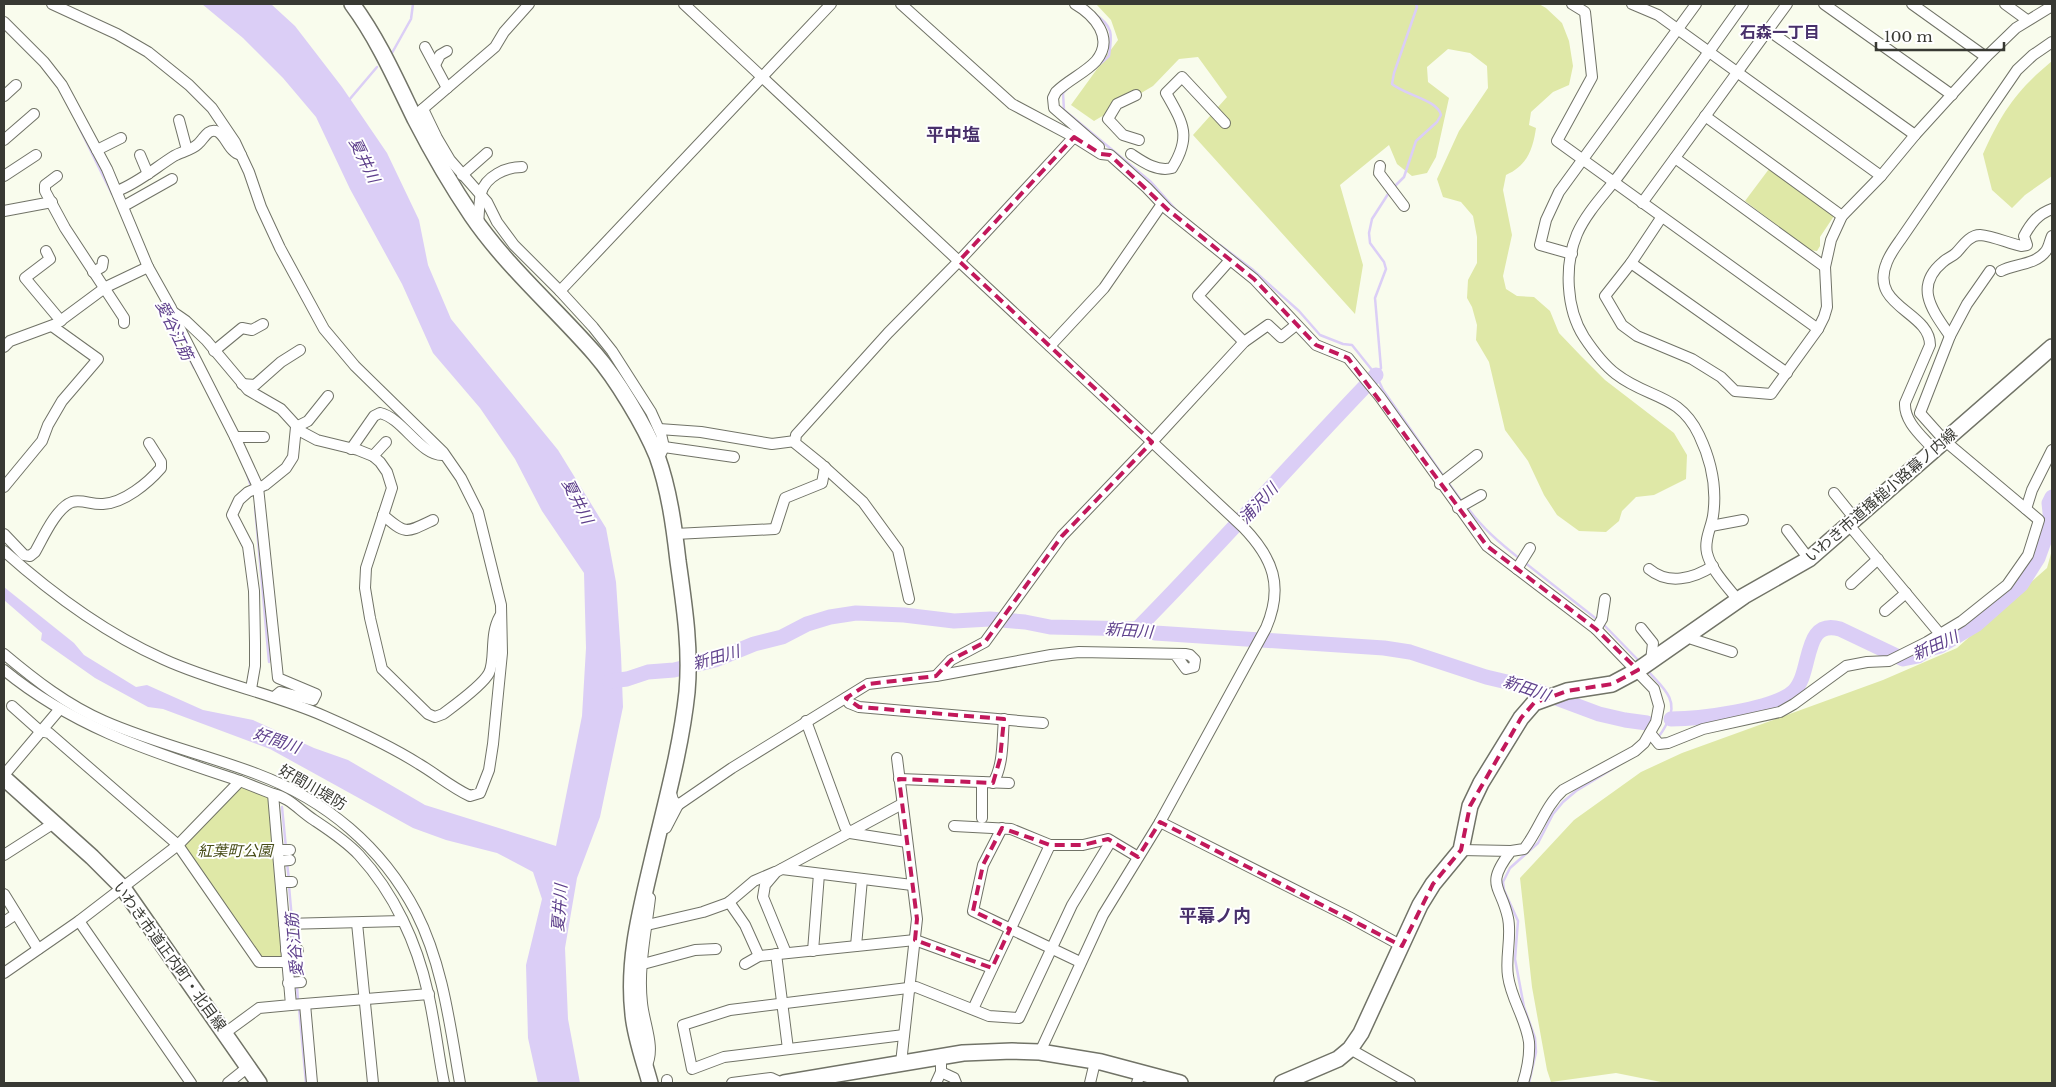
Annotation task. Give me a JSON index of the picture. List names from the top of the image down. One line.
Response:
{"streets":{"street":["いわき市道搔槌小路幕ノ内線","好間川堤防","いわき市道正内町・北目線"]},"districts":["石森一丁目","平中塩","平幕ノ内"],"water":["夏井川","愛谷江筋","浦沢川","新田川","好間川"],"parks":["紅葉町公園"],"scale_bar":"100 m"}
